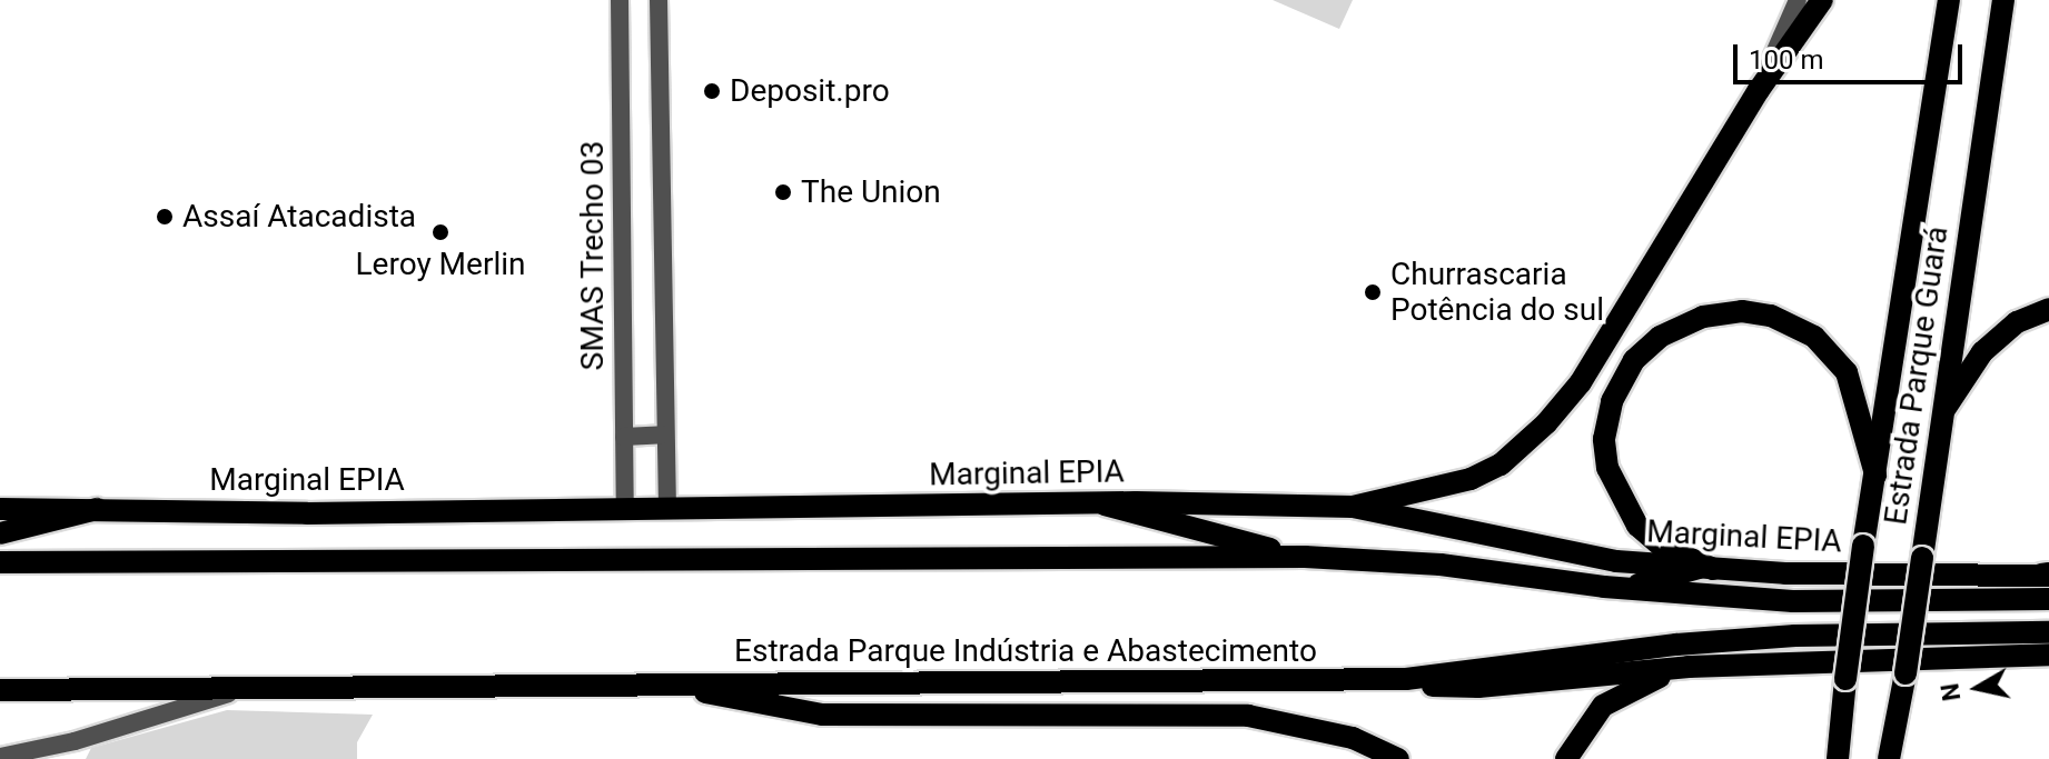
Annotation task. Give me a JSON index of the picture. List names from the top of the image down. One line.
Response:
{"streets":{"main road":["Estrada Parque Guará","Marginal EPIA","Estrada Parque Indústria e Abastecimento"],"street":["SMAS Trecho 03"]},"crossings":[["SMAS Trecho 03","Marginal EPIA"]],"places":["Deposit.pro","The Union","Assaí Atacadista","Leroy Merlin","Churrascaria Potência do sul"],"scale_bar":"100 m","north":"left"}
